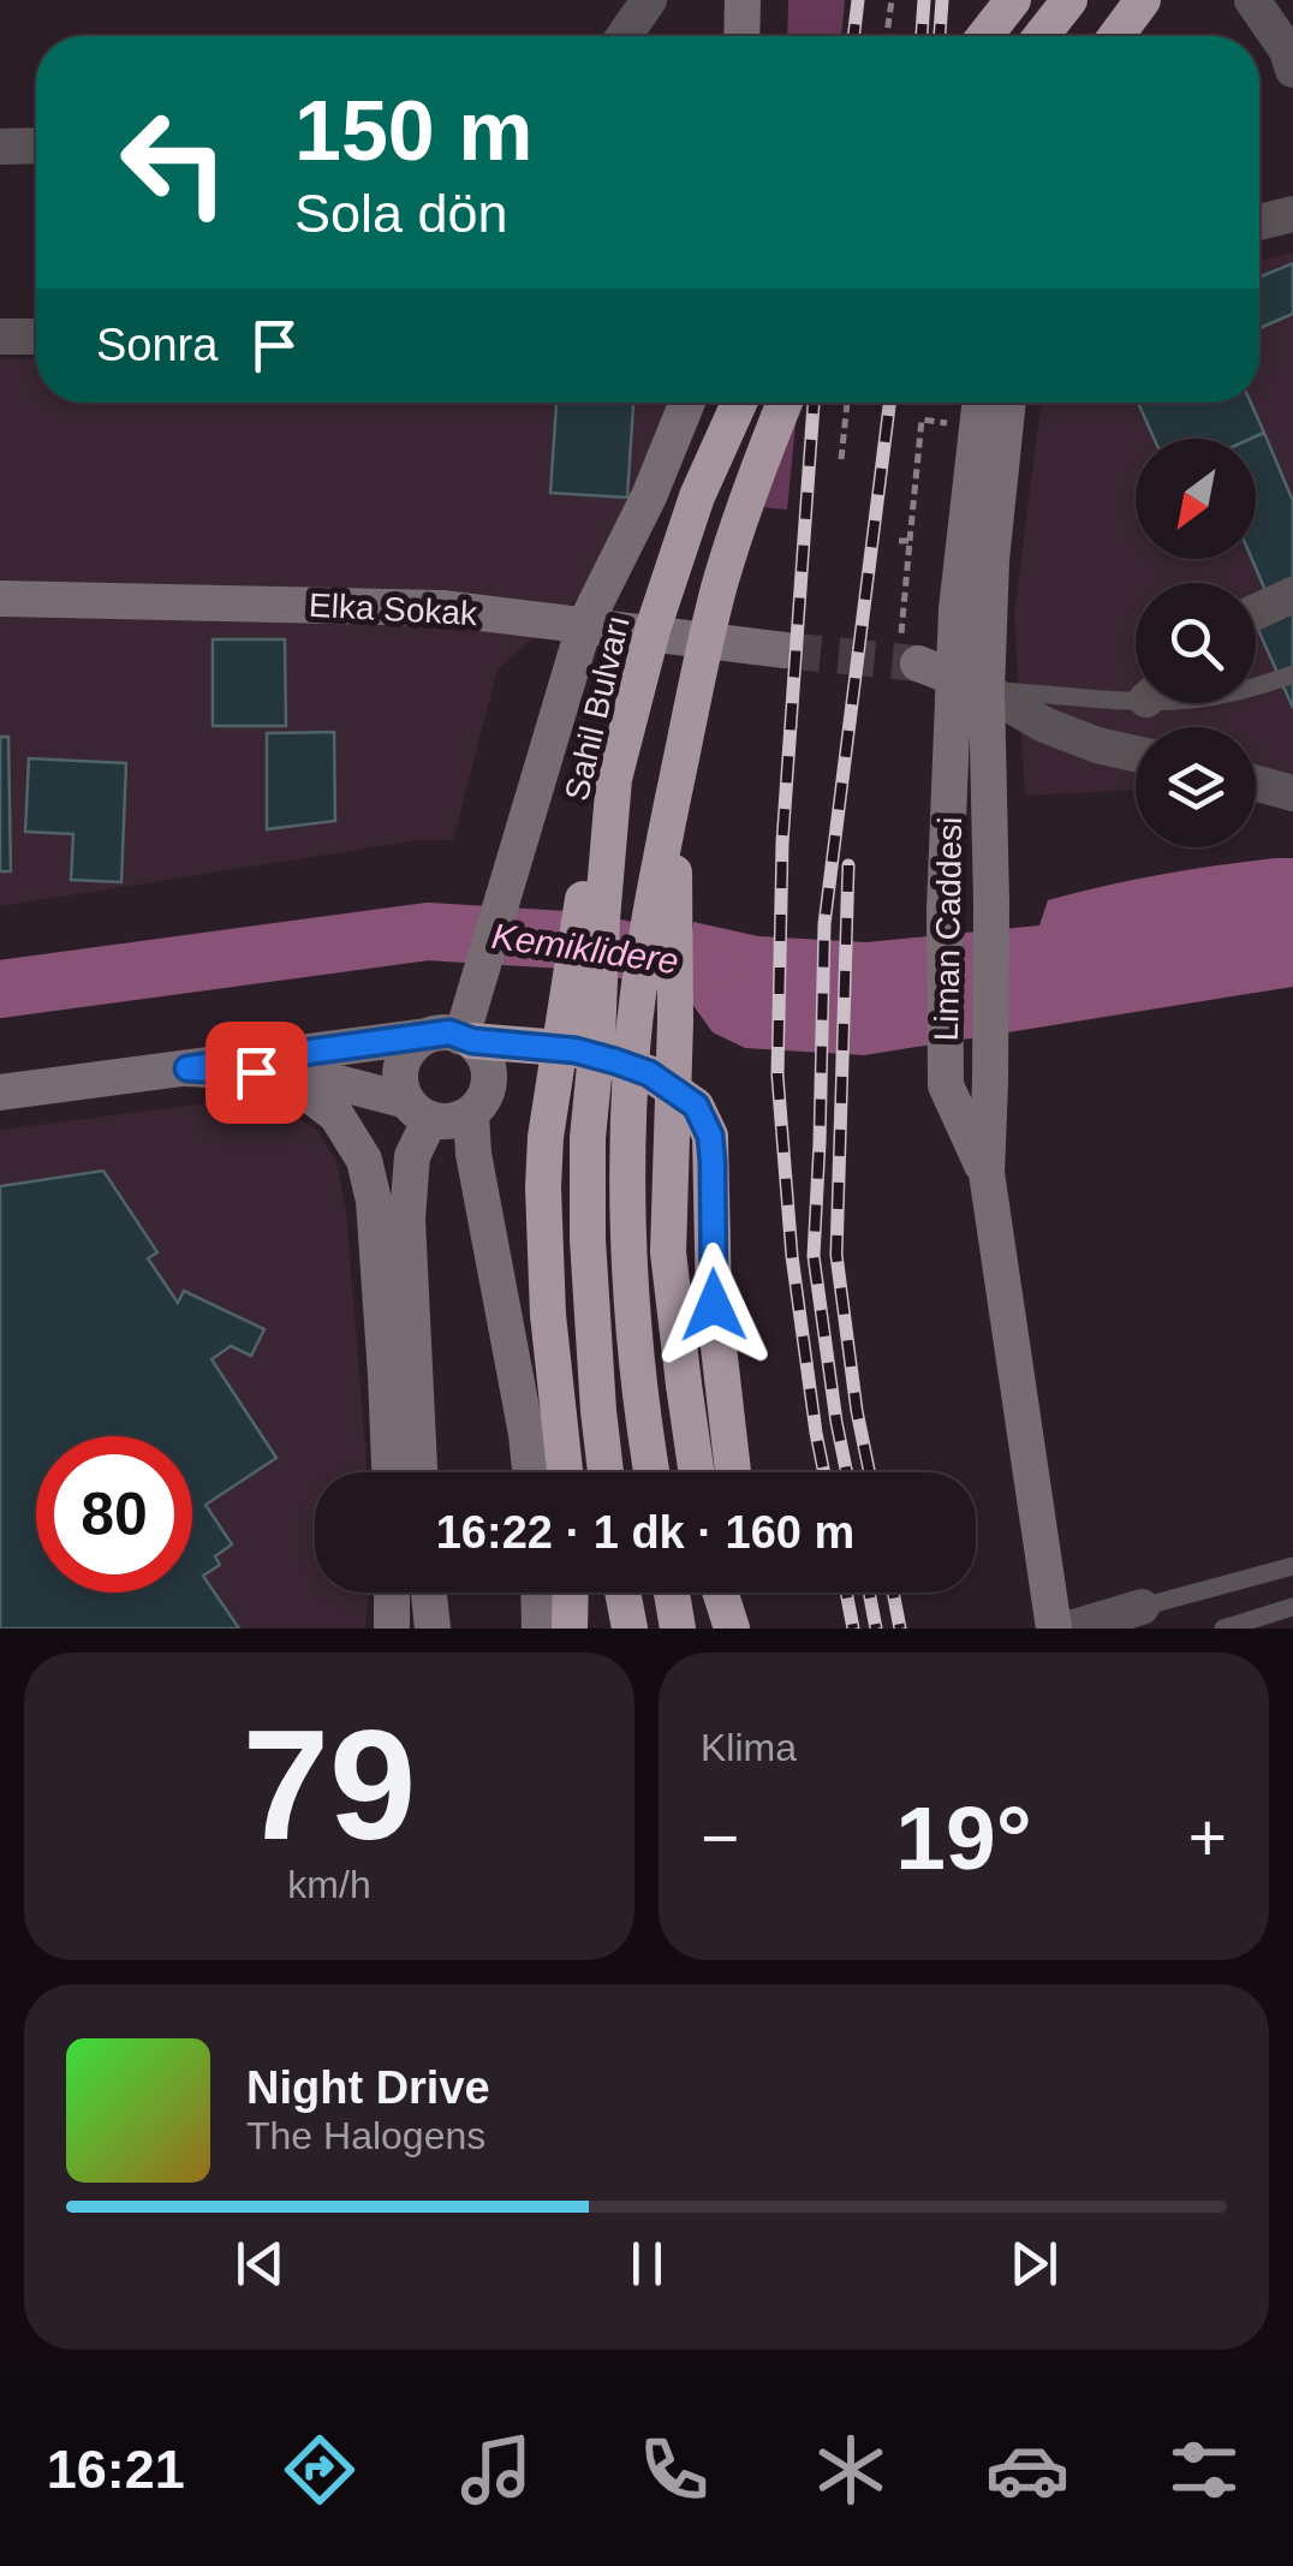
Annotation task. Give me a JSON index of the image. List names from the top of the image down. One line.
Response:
{"streets":{"highway":["Sahil Bulvarı"],"street":["Elka Sokak","Liman Caddesi"]},"water":["Kemiklidere"],"north":"bottom left","page":{"turn":["150 m","Sola dön"],"then":"Sonra","limit":"80","trip":"16:22 · 1 dk · 160 m","tile":[["79","km/h"],"Klima"],"heat":["−","19°","+"],"song":["Night Drive","The Halogens"],"tabs":"16:21"}}
